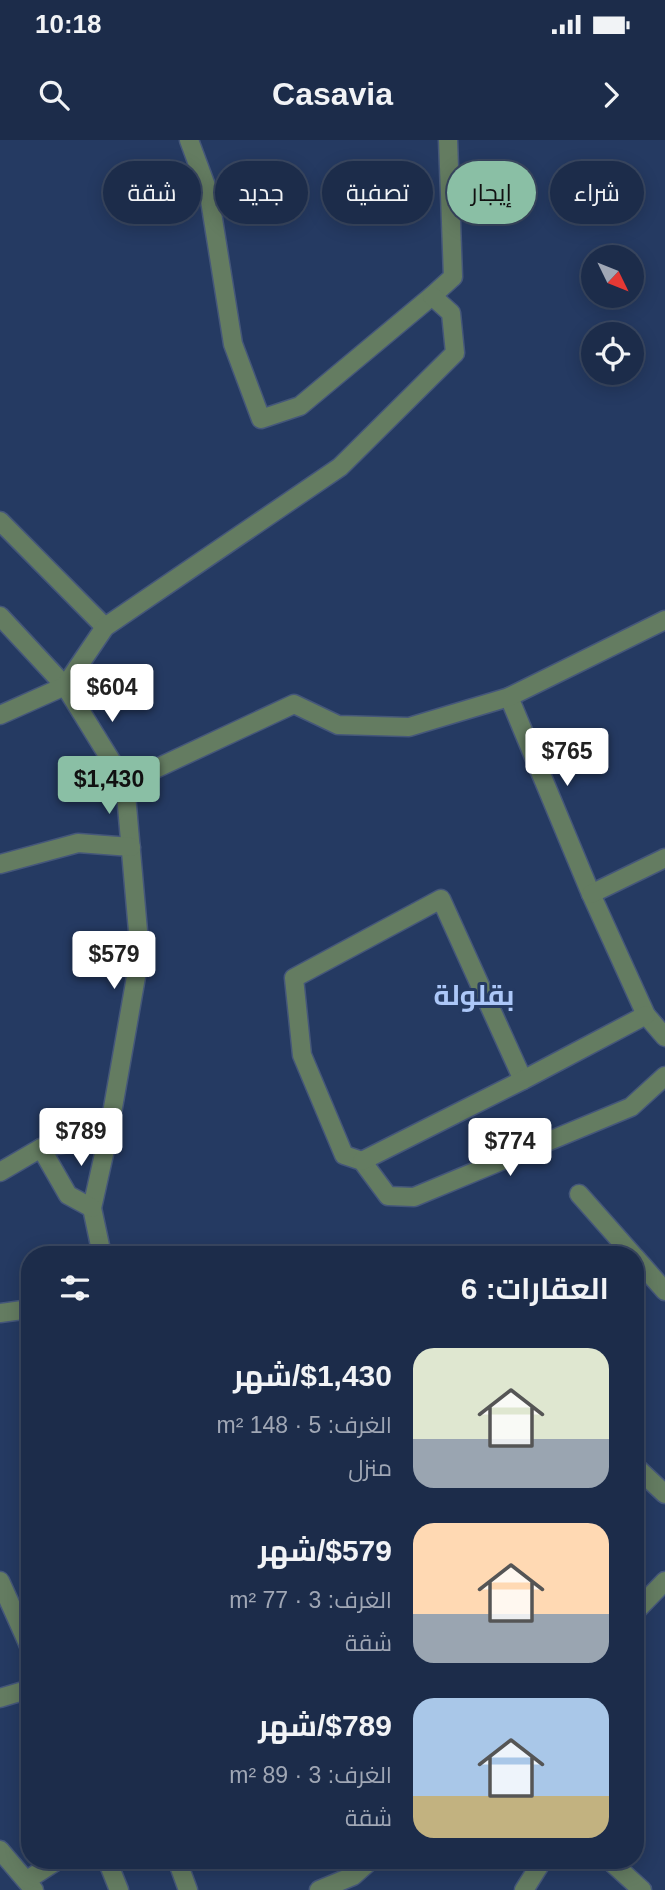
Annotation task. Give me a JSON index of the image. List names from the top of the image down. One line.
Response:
{"districts":["بقلولة"],"north":"bottom right","page":{"status":"10:18","header":"Casavia","chip":["شراء","إيجار","تصفية","جديد","شقة"],"price":["$604","$765","$1,430","$579","$789","$774"],"heading":"العقارات: 6","list":[{"name":"$1,430/شهر","note":"الغرف: 5 · 148 m² · منزل"},{"name":"$579/شهر","note":"الغرف: 3 · 77 m² · شقة"},{"name":"$789/شهر","note":"الغرف: 3 · 89 m² · شقة"}]}}
